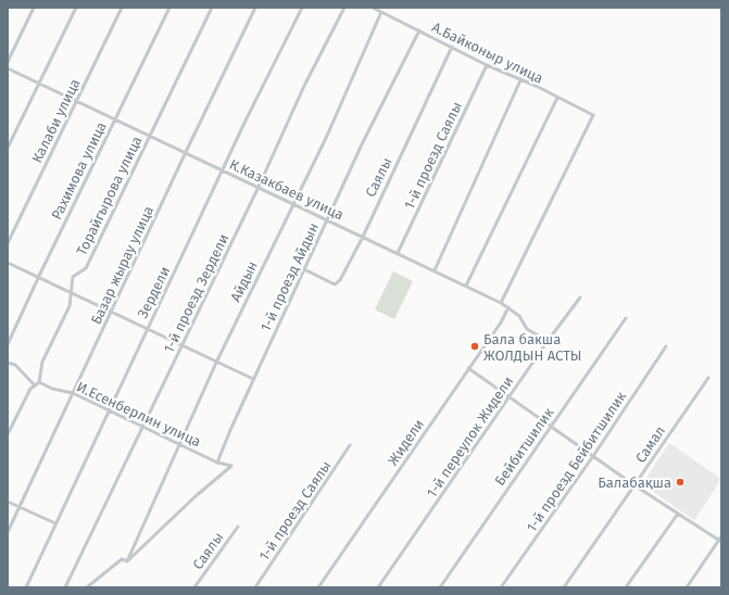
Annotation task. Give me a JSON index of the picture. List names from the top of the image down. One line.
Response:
{"streets":{"street":["А.Байконыр улица","Калаби улица","1-й проезд Саялы","Рахимова улица","Саялы","К.Казакбаев улица","Торайгырова улица","Базар жырау улица","1-й проезд Айдын","Айдын","Зердели","1-й проезд Зердели","И.Есенберлин улица","1-й переулок Жидели","Жидели","Самал","Бейбитшилик","1-й проезд Бейбитшилик"]},"crossings":[["А.Байконыр улица","1-й проезд Саялы"],["А.Байконыр улица","Саялы"],["А.Байконыр улица","К.Казакбаев улица"],["А.Байконыр улица","1-й проезд Айдын"],["А.Байконыр улица","Айдын"],["Калаби улица","К.Казакбаев улица"],["1-й проезд Саялы","К.Казакбаев улица"],["Рахимова улица","К.Казакбаев улица"],["Саялы","К.Казакбаев улица"],["Саялы","1-й проезд Айдын"],["К.Казакбаев улица","Торайгырова улица"],["К.Казакбаев улица","Базар жырау улица"],["К.Казакбаев улица","1-й проезд Айдын"],["К.Казакбаев улица","Айдын"],["К.Казакбаев улица","Зердели"],["К.Казакбаев улица","1-й проезд Зердели"],["К.Казакбаев улица","1-й переулок Жидели"],["К.Казакбаев улица","Жидели"],["Торайгырова улица","И.Есенберлин улица"],["Базар жырау улица","И.Есенберлин улица"],["1-й проезд Айдын","И.Есенберлин улица"],["Айдын","И.Есенберлин улица"],["Зердели","И.Есенберлин улица"],["1-й проезд Зердели","И.Есенберлин улица"]],"places":["Бала бакша ЖОЛДЫН АСТЫ","Балабақша"]}
